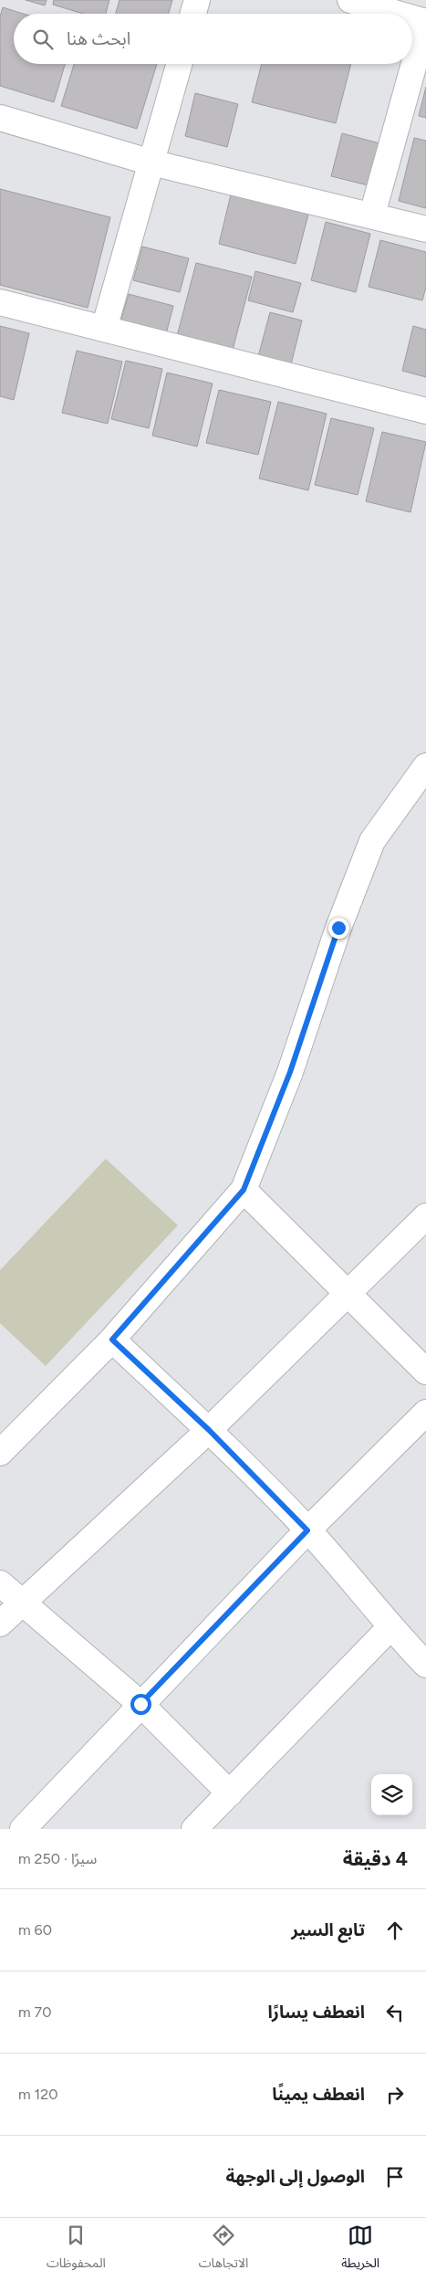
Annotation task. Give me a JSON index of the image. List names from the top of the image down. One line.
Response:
{"page":{"search":"ابحث هنا","heading":["4 دقيقة","سيرًا · 250 m"],"list":[["تابع السير","60 m"],["انعطف يسارًا","70 m"],["انعطف يمينًا","120 m"],"الوصول إلى الوجهة"],"nav":["الخريطة","الاتجاهات","المحفوظات"]}}
